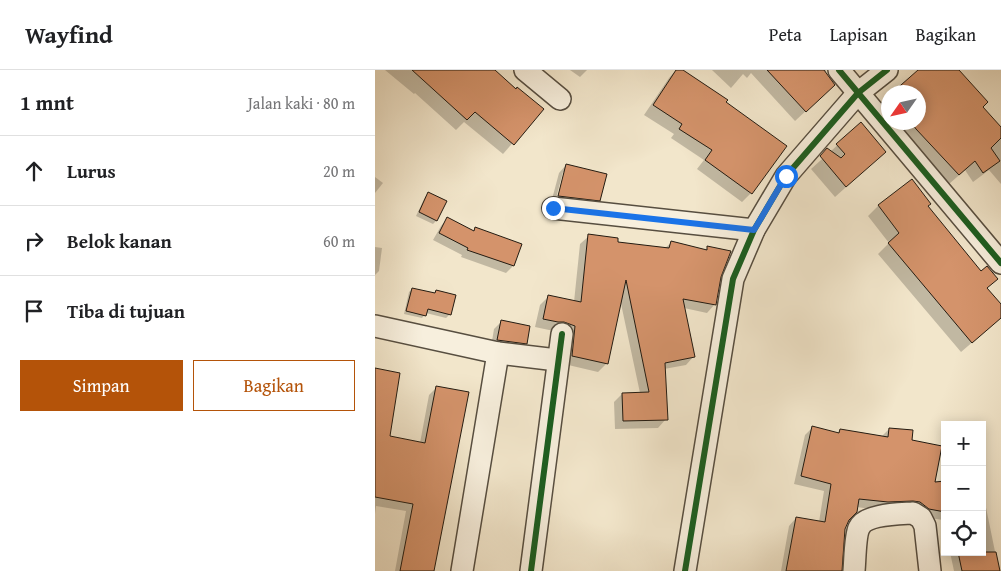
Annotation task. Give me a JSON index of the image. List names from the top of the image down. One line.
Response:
{"north":"bottom left","page":{"header":"Wayfind","nav":["Peta","Lapisan","Bagikan"],"heading":["1 mnt","Jalan kaki · 80 m"],"list":[["Lurus","20 m"],["Belok kanan","60 m"],"Tiba di tujuan"],"buttons":["Simpan","Bagikan"],"map_buttons":["+","−"]}}
